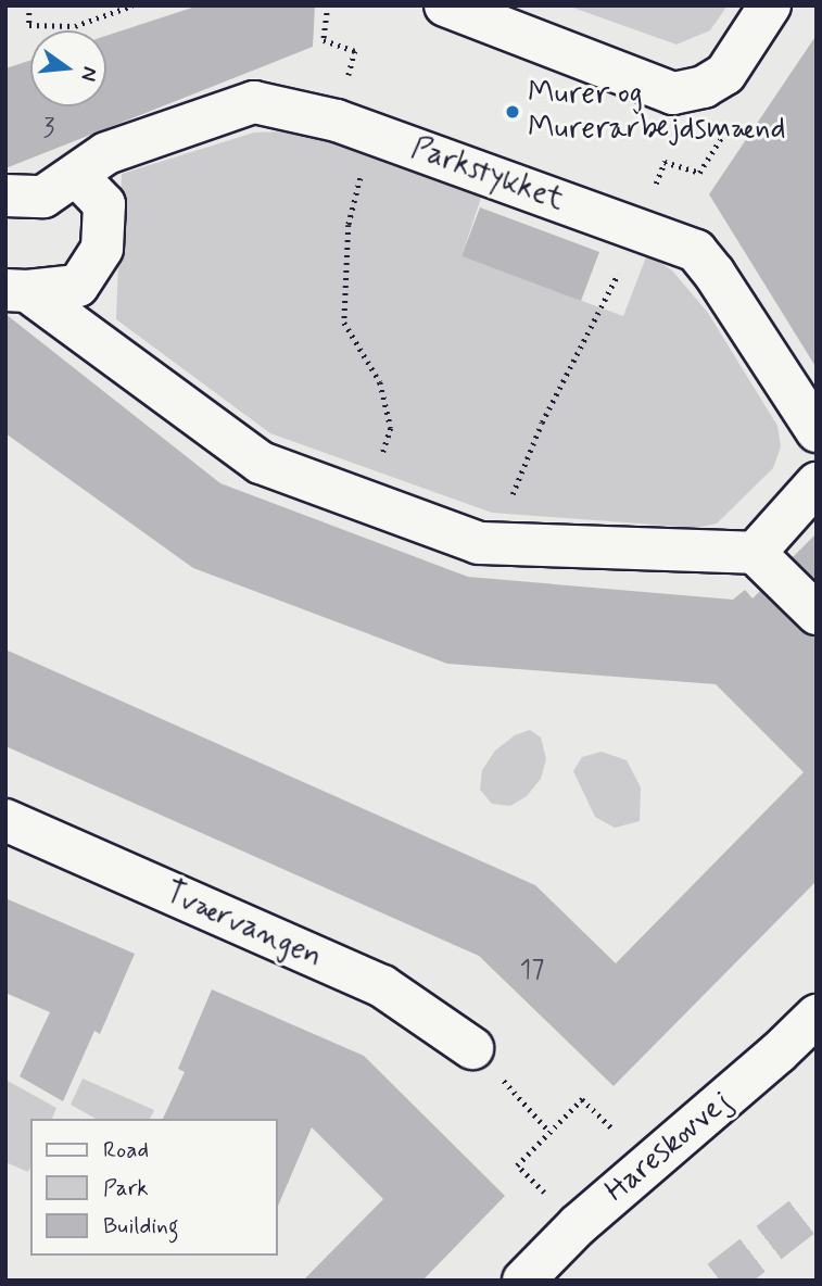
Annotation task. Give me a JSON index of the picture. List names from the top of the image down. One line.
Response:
{"streets":{"street":["Parkstykket","Tværvangen","Hareskovvej"]},"places":["Murer og Murerarbejdsmænd"],"house_numbers":["3","17"],"legend":["Road","Park","Building"],"north":"right"}
